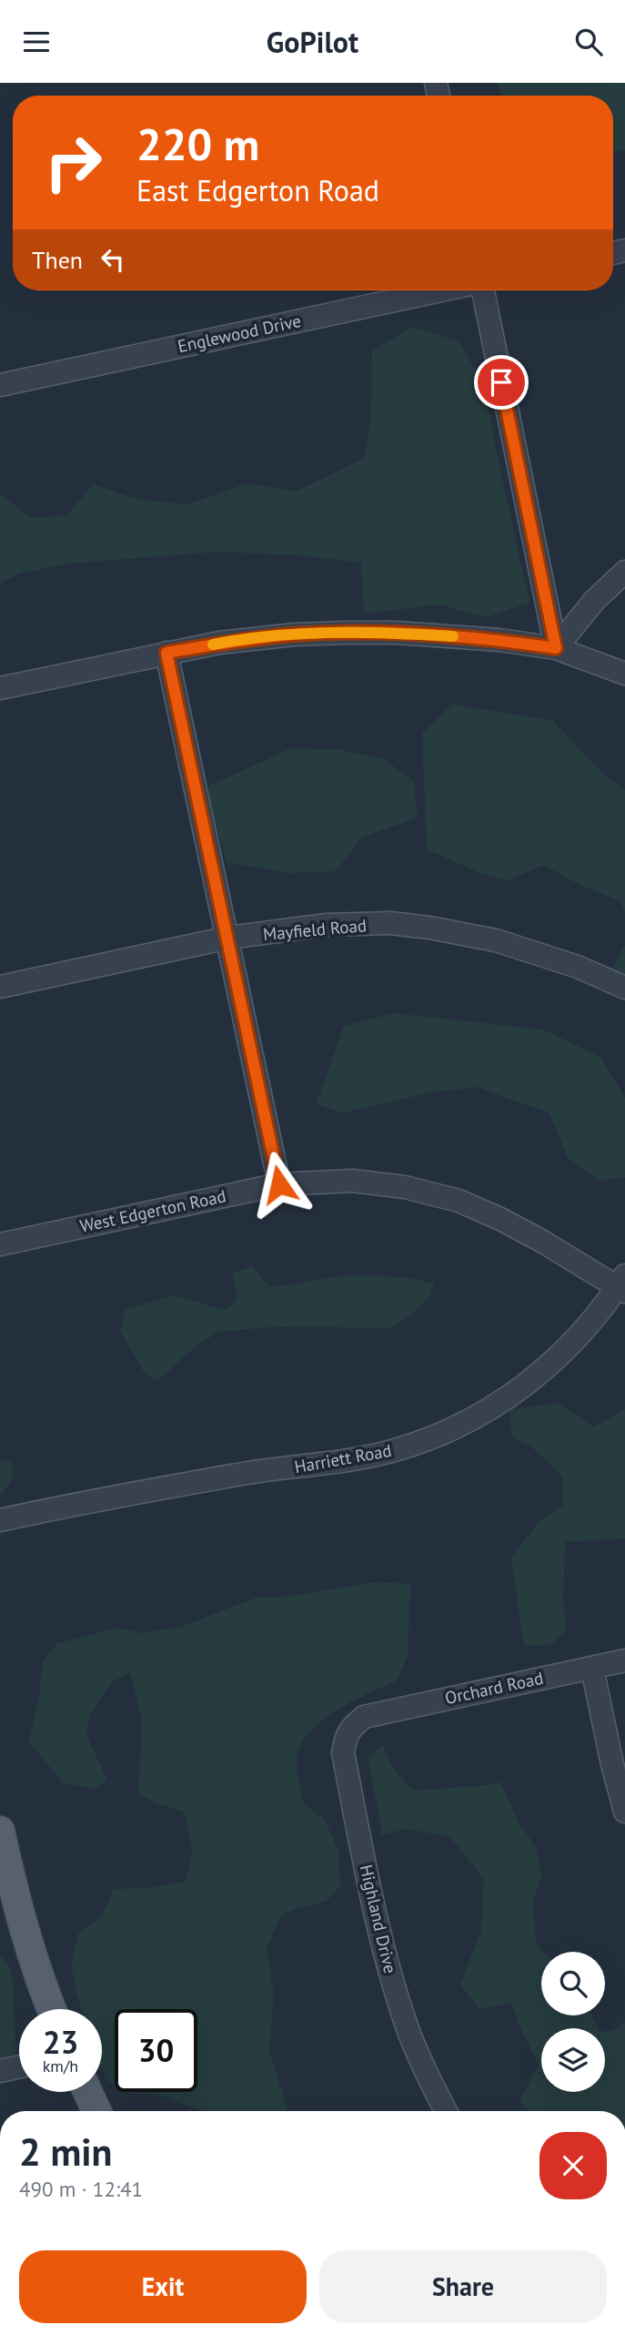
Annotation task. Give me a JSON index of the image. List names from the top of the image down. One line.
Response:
{"streets":{"street":["Englewood Drive","Mayfield Road","West Edgerton Road","Harriett Road","Orchard Road","Highland Drive"]},"crossings":[["West Edgerton Road","Harriett Road"],["Orchard Road","Highland Drive"]],"page":{"header":"GoPilot","turn":["220 m","East Edgerton Road"],"then":"Then","speed":"23 km/h","limit":"30","heading":["2 min","490 m · 12:41"],"buttons":["Exit","Share"]}}
